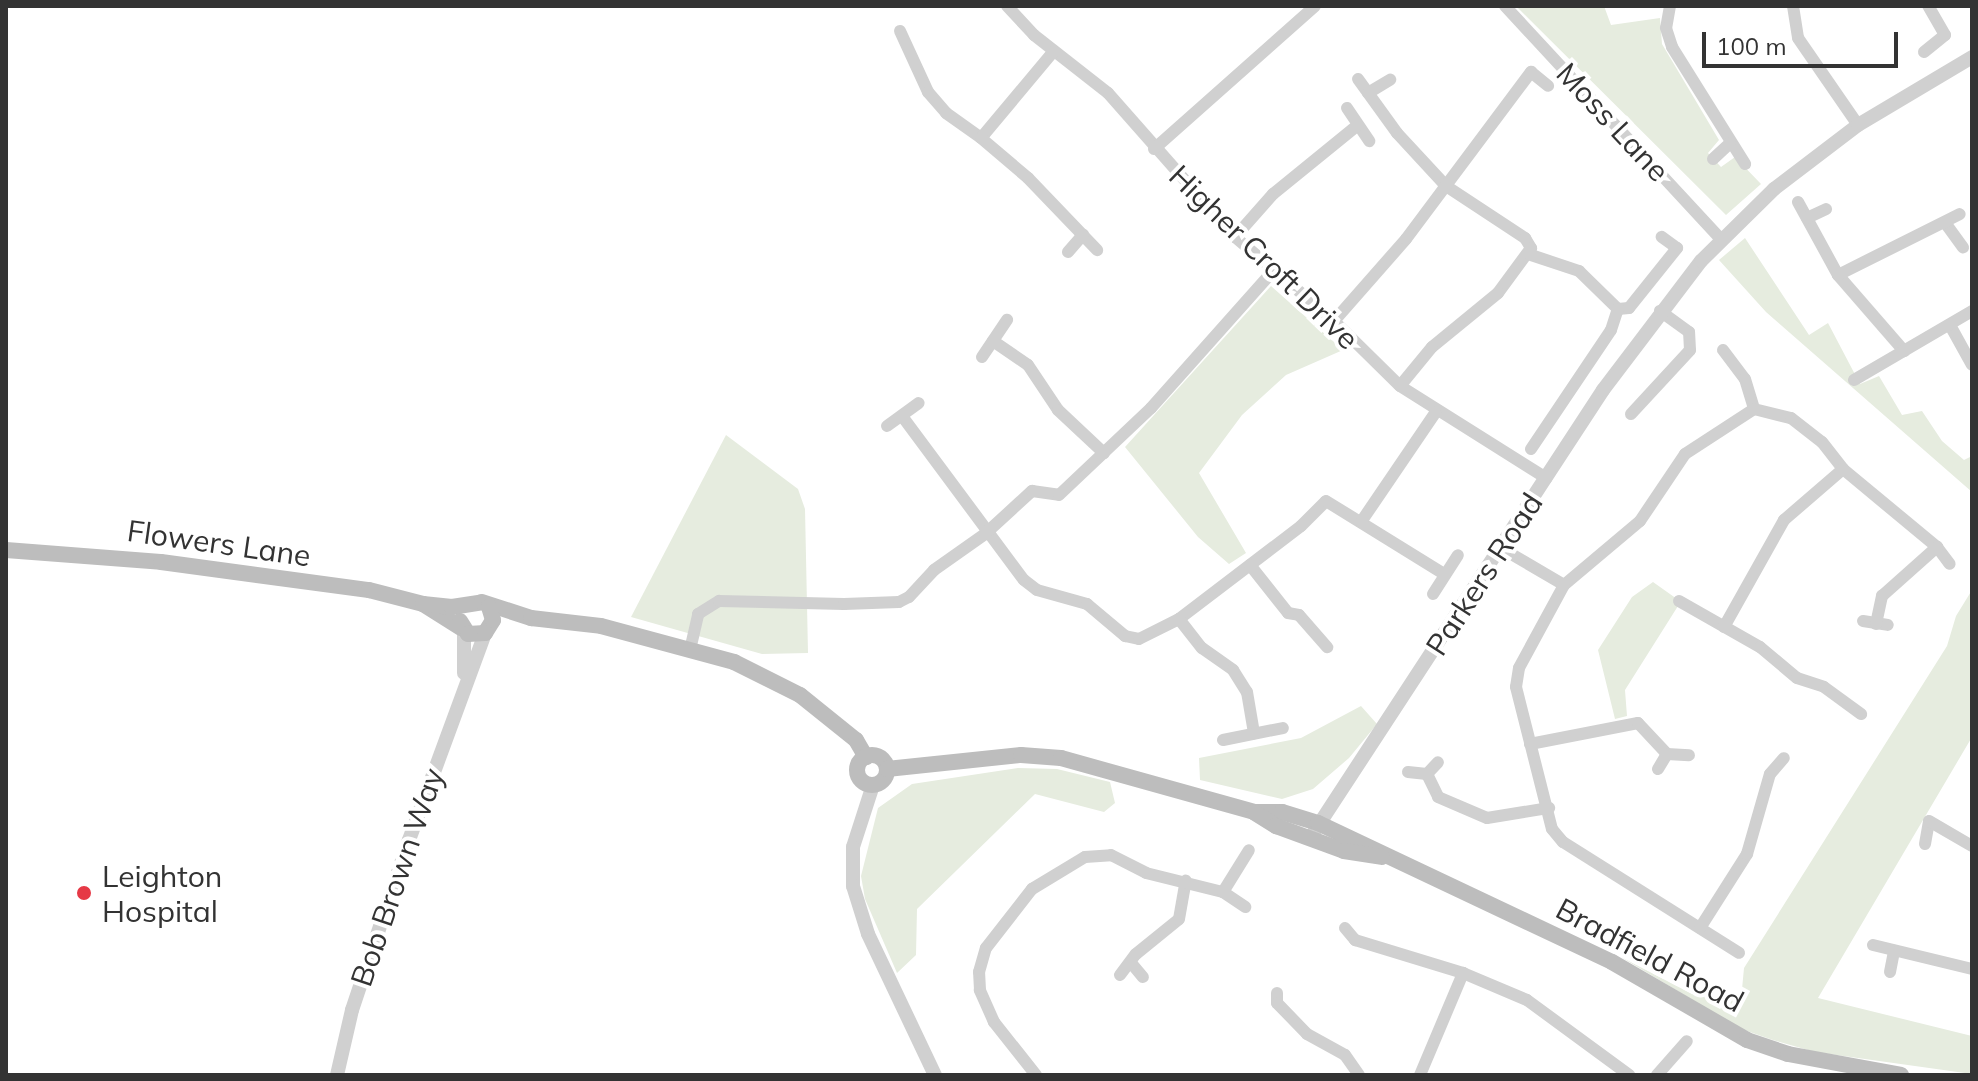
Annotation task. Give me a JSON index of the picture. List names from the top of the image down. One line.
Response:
{"streets":{"main road":["Flowers Lane","Bradfield Road"],"street":["Moss Lane","Higher Croft Drive","Parkers Road","Bob Brown Way"]},"crossings":[["Moss Lane","Parkers Road"],["Higher Croft Drive","Parkers Road"],["Flowers Lane","Bob Brown Way"],["Parkers Road","Bradfield Road"]],"places":["Leighton Hospital"],"scale_bar":"100 m"}
